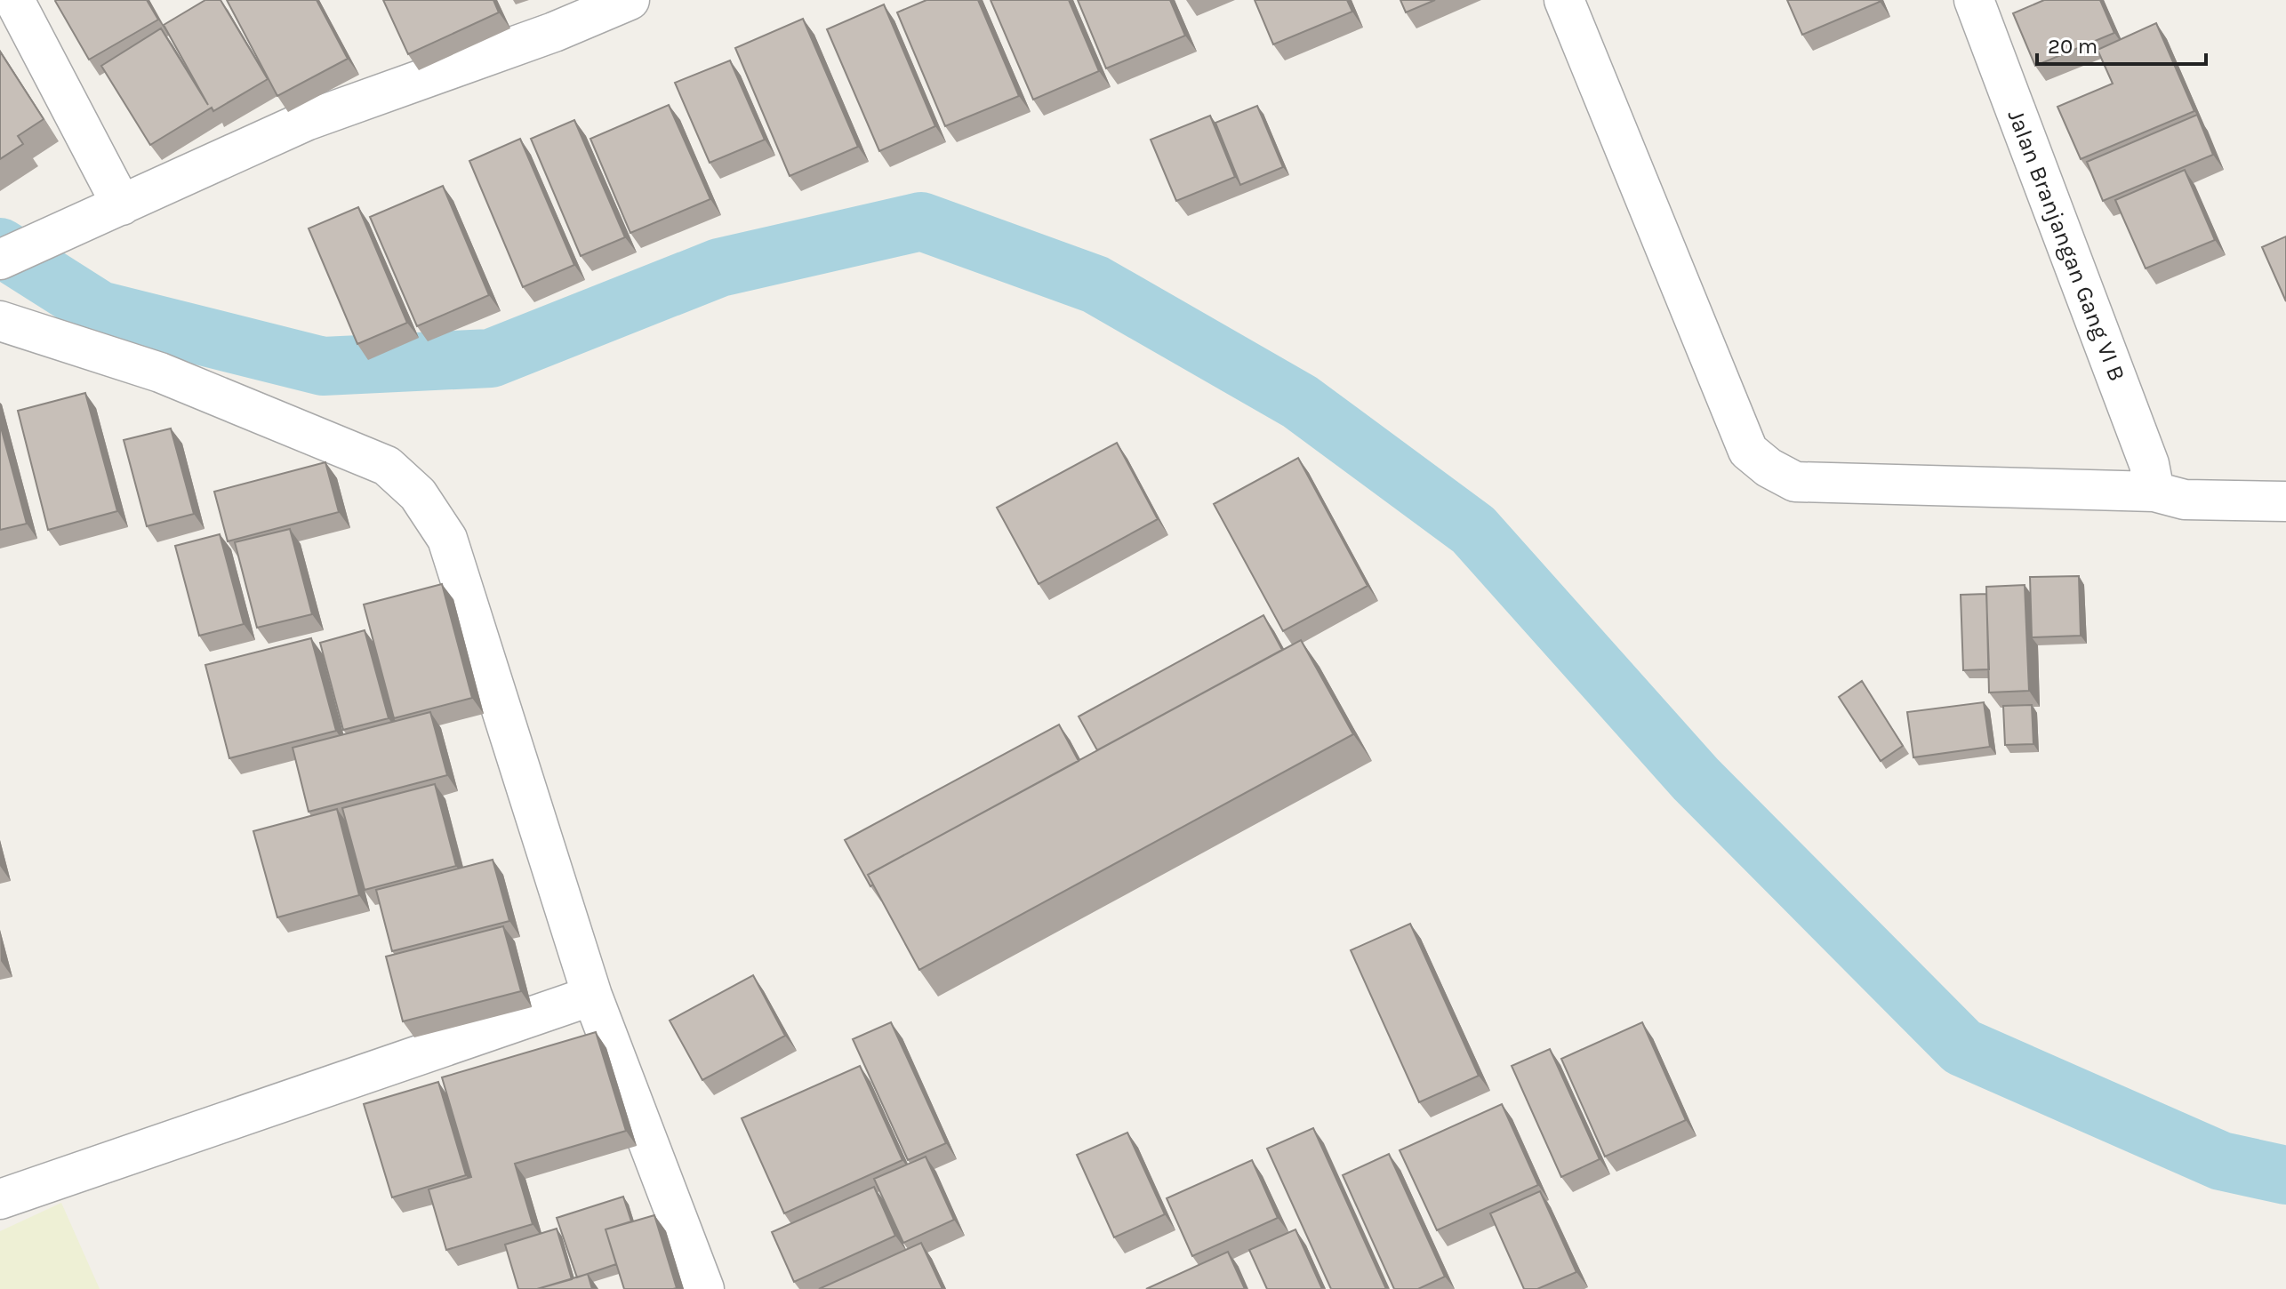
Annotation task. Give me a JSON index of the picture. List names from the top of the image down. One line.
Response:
{"streets":{"street":["Jalan Branjangan Gang VI B"]},"scale_bar":"20 m"}
